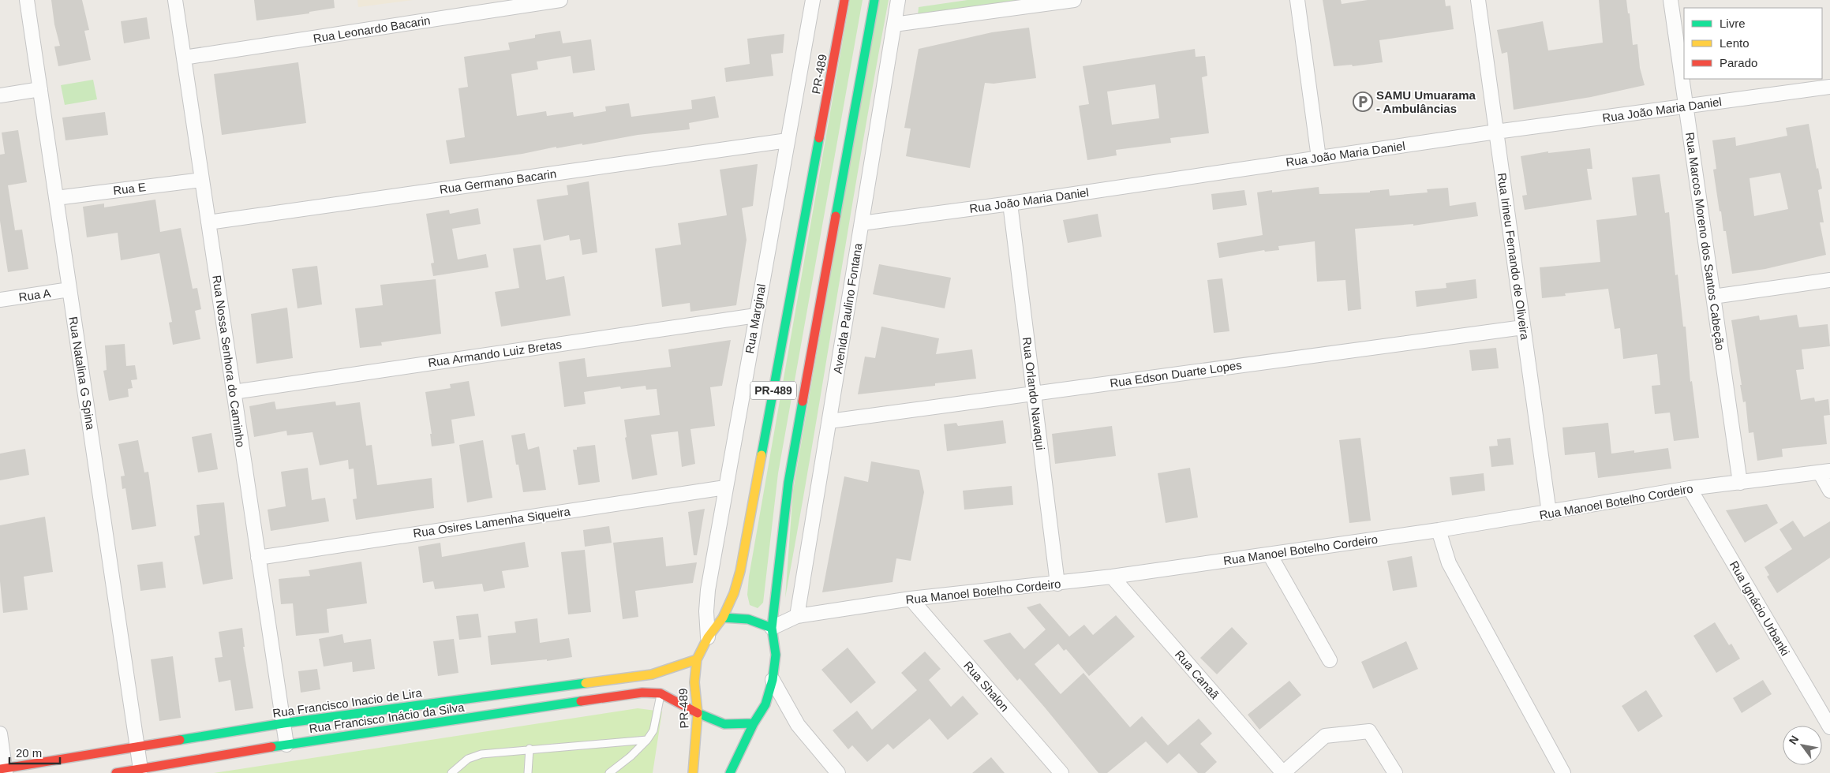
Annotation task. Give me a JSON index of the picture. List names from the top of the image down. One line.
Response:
{"streets":{"main road":["PR-489","Rua Francisco Inacio de Lira","Rua Francisco Inácio da Silva"],"street":["Rua Leonardo Bacarin","Rua João Maria Daniel","Rua Germano Bacarin","Rua E","Rua Marcos Moreno dos Santos Cabeção","Rua Irineu Fernando de Oliveira","Rua A","Avenida Paulino Fontana","Rua Marginal","Rua Armando Luiz Bretas","Rua Nossa Senhora do Caminho","Rua Natalina G Spina","Rua Edson Duarte Lopes","Rua Orlando Navaqui","Rua Manoel Botelho Cordeiro","Rua Osires Lamenha Siqueira","Rua Ignácio Urbanki","Rua Canaã","Rua Shalon"]},"crossings":[["Rua Leonardo Bacarin","Rua Nossa Senhora do Caminho"],["PR-489","Rua Marginal"],["PR-489","Rua Manoel Botelho Cordeiro"],["PR-489","Rua Francisco Inacio de Lira"],["Rua João Maria Daniel","Rua Marcos Moreno dos Santos Cabeção"],["Rua João Maria Daniel","Rua Irineu Fernando de Oliveira"],["Rua João Maria Daniel","Avenida Paulino Fontana"],["Rua João Maria Daniel","Rua Orlando Navaqui"],["Rua Germano Bacarin","Rua Marginal"],["Rua Germano Bacarin","Rua Nossa Senhora do Caminho"],["Rua E","Rua Nossa Senhora do Caminho"],["Rua E","Rua Natalina G Spina"],["Rua Marcos Moreno dos Santos Cabeção","Rua Manoel Botelho Cordeiro"],["Rua Irineu Fernando de Oliveira","Rua Edson Duarte Lopes"],["Rua Irineu Fernando de Oliveira","Rua Manoel Botelho Cordeiro"],["Rua A","Rua Natalina G Spina"],["Avenida Paulino Fontana","Rua Edson Duarte Lopes"],["Avenida Paulino Fontana","Rua Manoel Botelho Cordeiro"],["Rua Marginal","Rua Armando Luiz Bretas"],["Rua Marginal","Rua Manoel Botelho Cordeiro"],["Rua Marginal","Rua Osires Lamenha Siqueira"],["Rua Marginal","Rua Francisco Inacio de Lira"],["Rua Armando Luiz Bretas","Rua Nossa Senhora do Caminho"],["Rua Nossa Senhora do Caminho","Rua Osires Lamenha Siqueira"],["Rua Nossa Senhora do Caminho","Rua Francisco Inacio de Lira"],["Rua Nossa Senhora do Caminho","Rua Francisco Inácio da Silva"],["Rua Natalina G Spina","Rua Francisco Inacio de Lira"],["Rua Natalina G Spina","Rua Francisco Inácio da Silva"],["Rua Edson Duarte Lopes","Rua Orlando Navaqui"],["Rua Orlando Navaqui","Rua Manoel Botelho Cordeiro"],["Rua Manoel Botelho Cordeiro","Rua Ignácio Urbanki"],["Rua Manoel Botelho Cordeiro","Rua Canaã"],["Rua Manoel Botelho Cordeiro","Rua Shalon"],["Rua Manoel Botelho Cordeiro","Rua Francisco Inacio de Lira"]],"places":{"parking":["SAMU Umuarama - Ambulâncias"]},"legend":["Livre","Lento","Parado"],"scale_bar":"20 m","north":"top left"}
